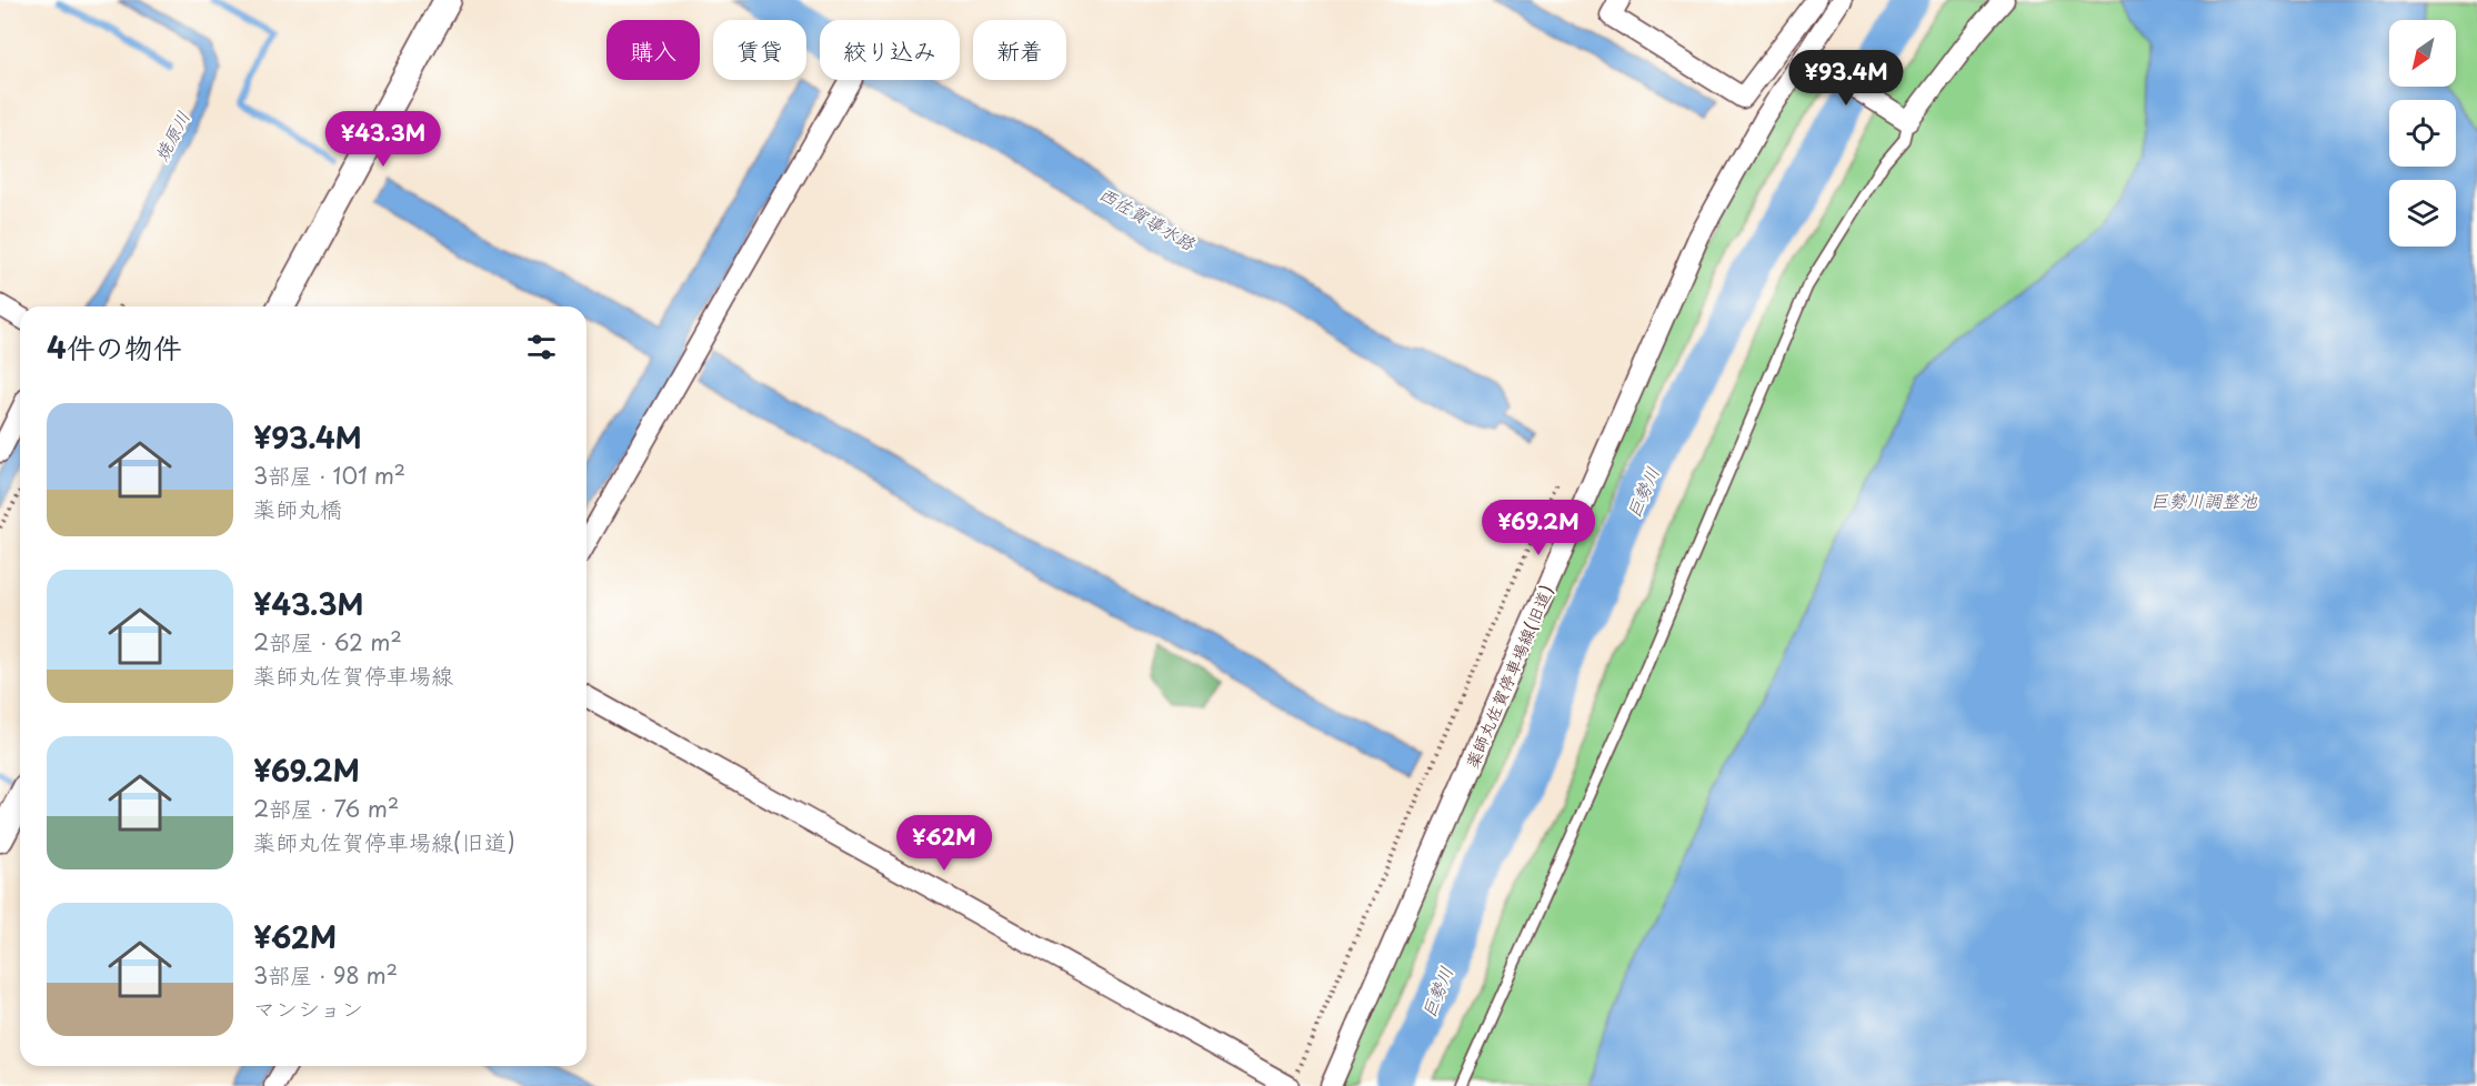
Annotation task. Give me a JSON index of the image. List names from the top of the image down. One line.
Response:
{"streets":{"street":["薬師丸佐賀停車場線(旧道)"]},"water":["焼原川","西佐賀導水路","巨勢川","巨勢川調整池"],"north":"bottom left","page":{"chip":["購入","賃貸","絞り込み","新着"],"price":["¥93.4M","¥43.3M","¥69.2M","¥62M"],"heading":"4件の物件","list":[{"name":"¥93.4M","note":"3部屋 · 101 m² · 薬師丸橋"},{"name":"¥43.3M","note":"2部屋 · 62 m² · 薬師丸佐賀停車場線"},{"name":"¥69.2M","note":"2部屋 · 76 m² · 薬師丸佐賀停車場線(旧道)"},{"name":"¥62M","note":"3部屋 · 98 m² · マンション"}]}}
